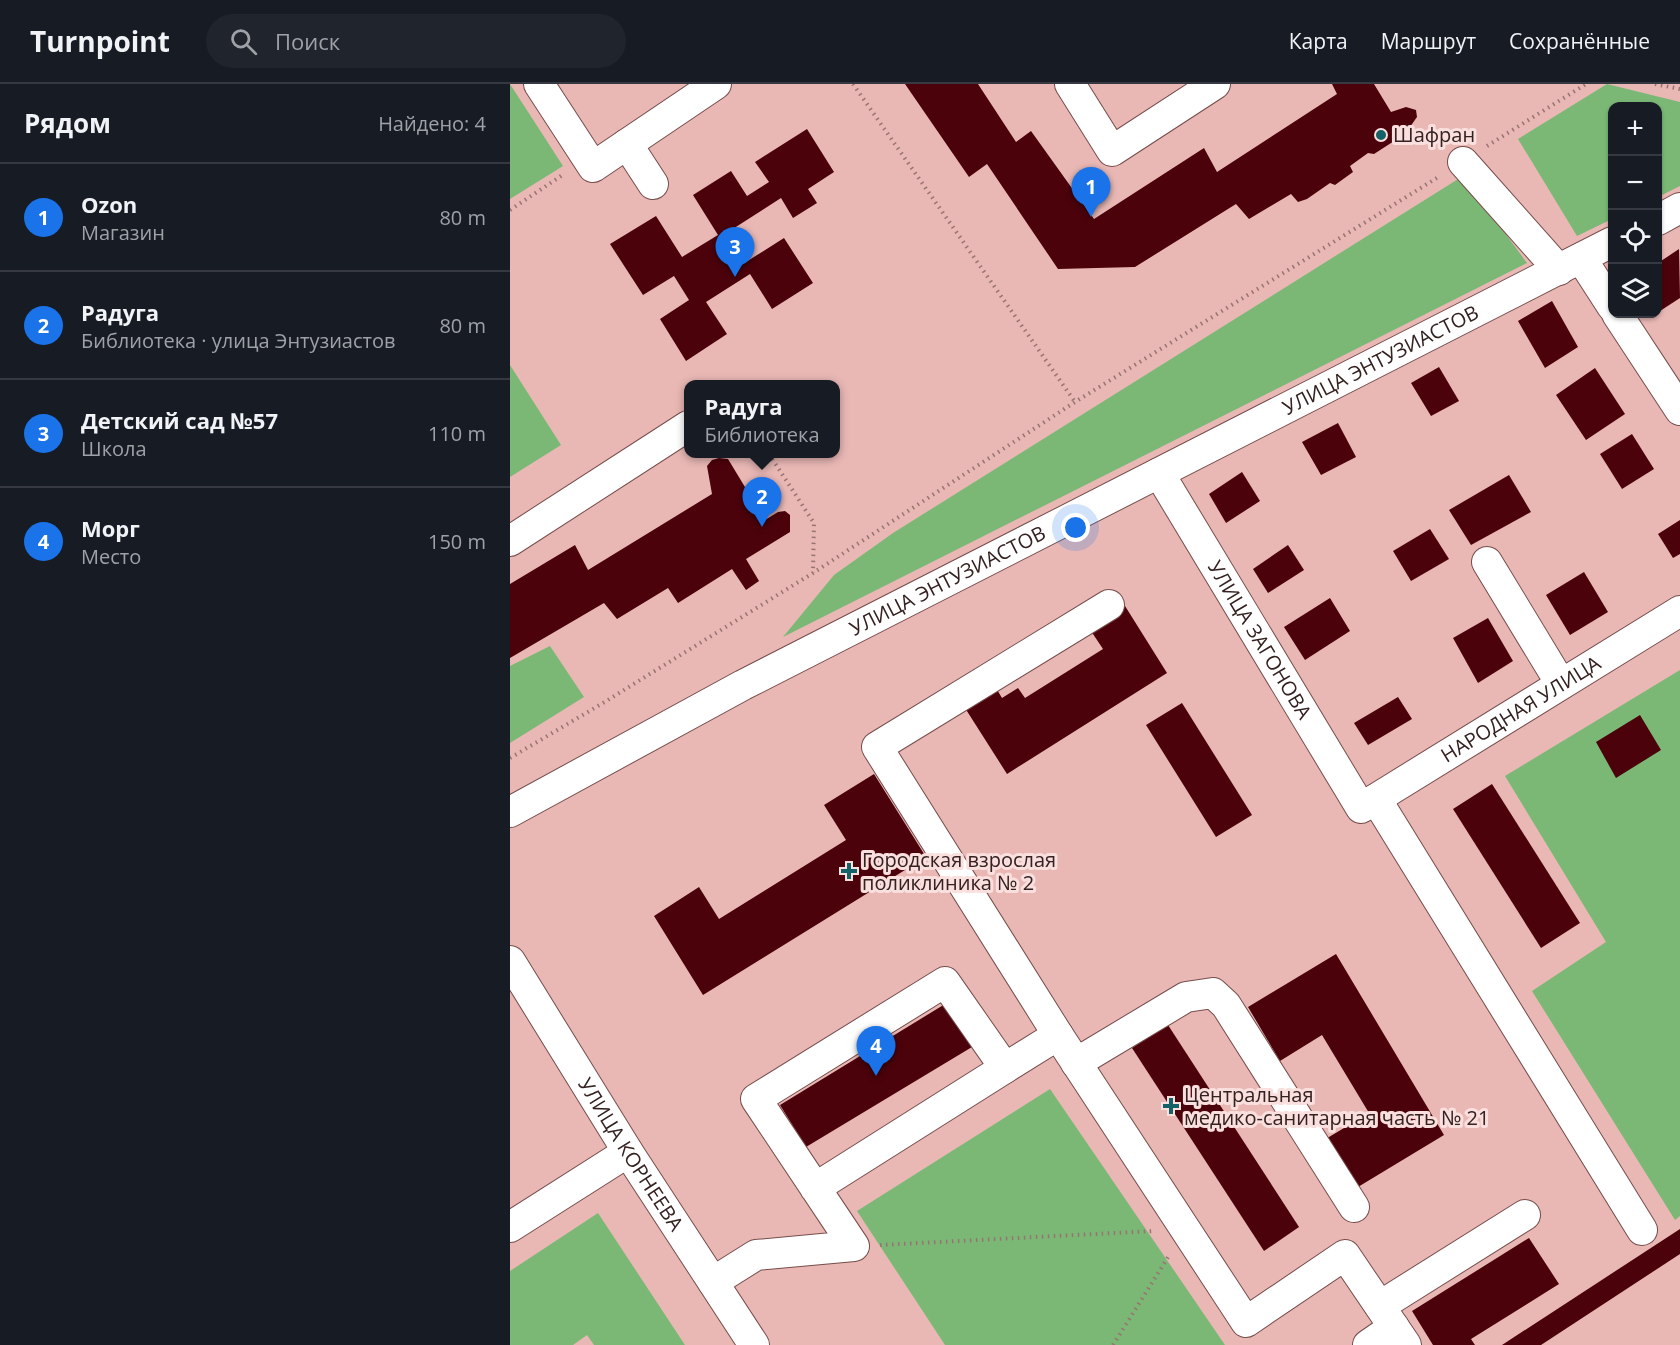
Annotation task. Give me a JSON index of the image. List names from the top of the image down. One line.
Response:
{"streets":{"street":["УЛИЦА ЭНТУЗИАСТОВ","УЛИЦА ЗАГОНОВА","НАРОДНАЯ УЛИЦА","УЛИЦА КОРНЕЕВА"]},"crossings":[["УЛИЦА ЭНТУЗИАСТОВ","УЛИЦА ЗАГОНОВА"],["УЛИЦА ЗАГОНОВА","НАРОДНАЯ УЛИЦА"]],"places":{"other":["Шафран"],"health":["Городская взрослая поликлиника № 2","Центральная медико-санитарная часть № 21"]},"page":{"header":"Turnpoint","search":"Поиск","nav":["Карта","Маршрут","Сохранённые"],"heading":["Рядом","Найдено: 4"],"map_buttons":["+","−"],"list":[{"mark":"1","name":"Ozon","note":"Магазин","value":"80 m"},{"mark":"2","name":"Радуга","note":"Библиотека · улица Энтузиастов","value":"80 m"},{"mark":"3","name":"Детский сад №57","note":"Школа","value":"110 m"},{"mark":"4","name":"Морг","note":"Место","value":"150 m"}],"pins":["1","3","2","4"],"popup":["Радуга","Библиотека"]}}
